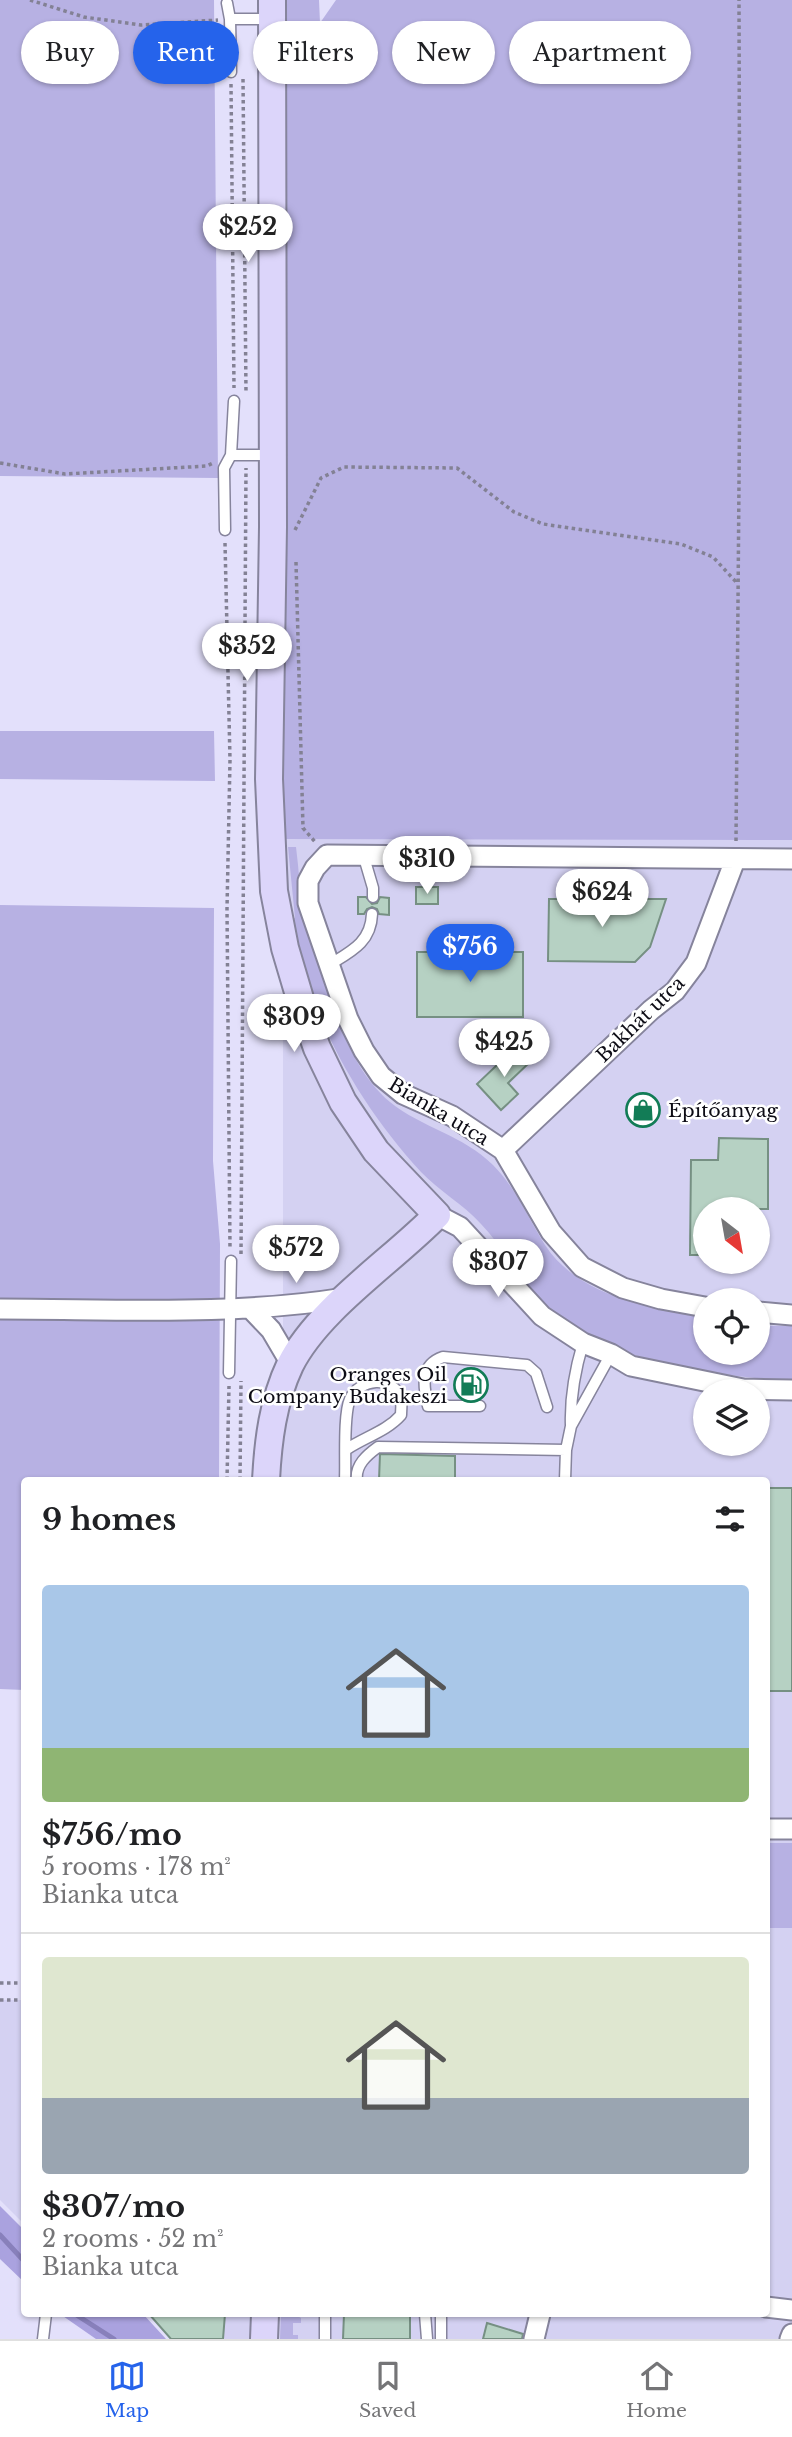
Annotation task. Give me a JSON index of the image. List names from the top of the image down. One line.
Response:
{"streets":{"street":["Bakhát utca","Bianka utca"]},"crossings":[["Bakhát utca","Bianka utca"]],"places":{"shop":["Építőanyag"],"fuel station":["Oranges Oil Company Budakeszi"]},"north":"bottom right","page":{"chip":["Buy","Rent","Filters","New","Apartment"],"price":["$252","$352","$310","$624","$756","$309","$425","$572","$307"],"heading":"9 homes","list":[{"name":"$756/mo","note":"5 rooms · 178 m² · Bianka utca"},{"name":"$307/mo","note":"2 rooms · 52 m² · Bianka utca"}],"tabs":["Map","Saved","Home"]}}
